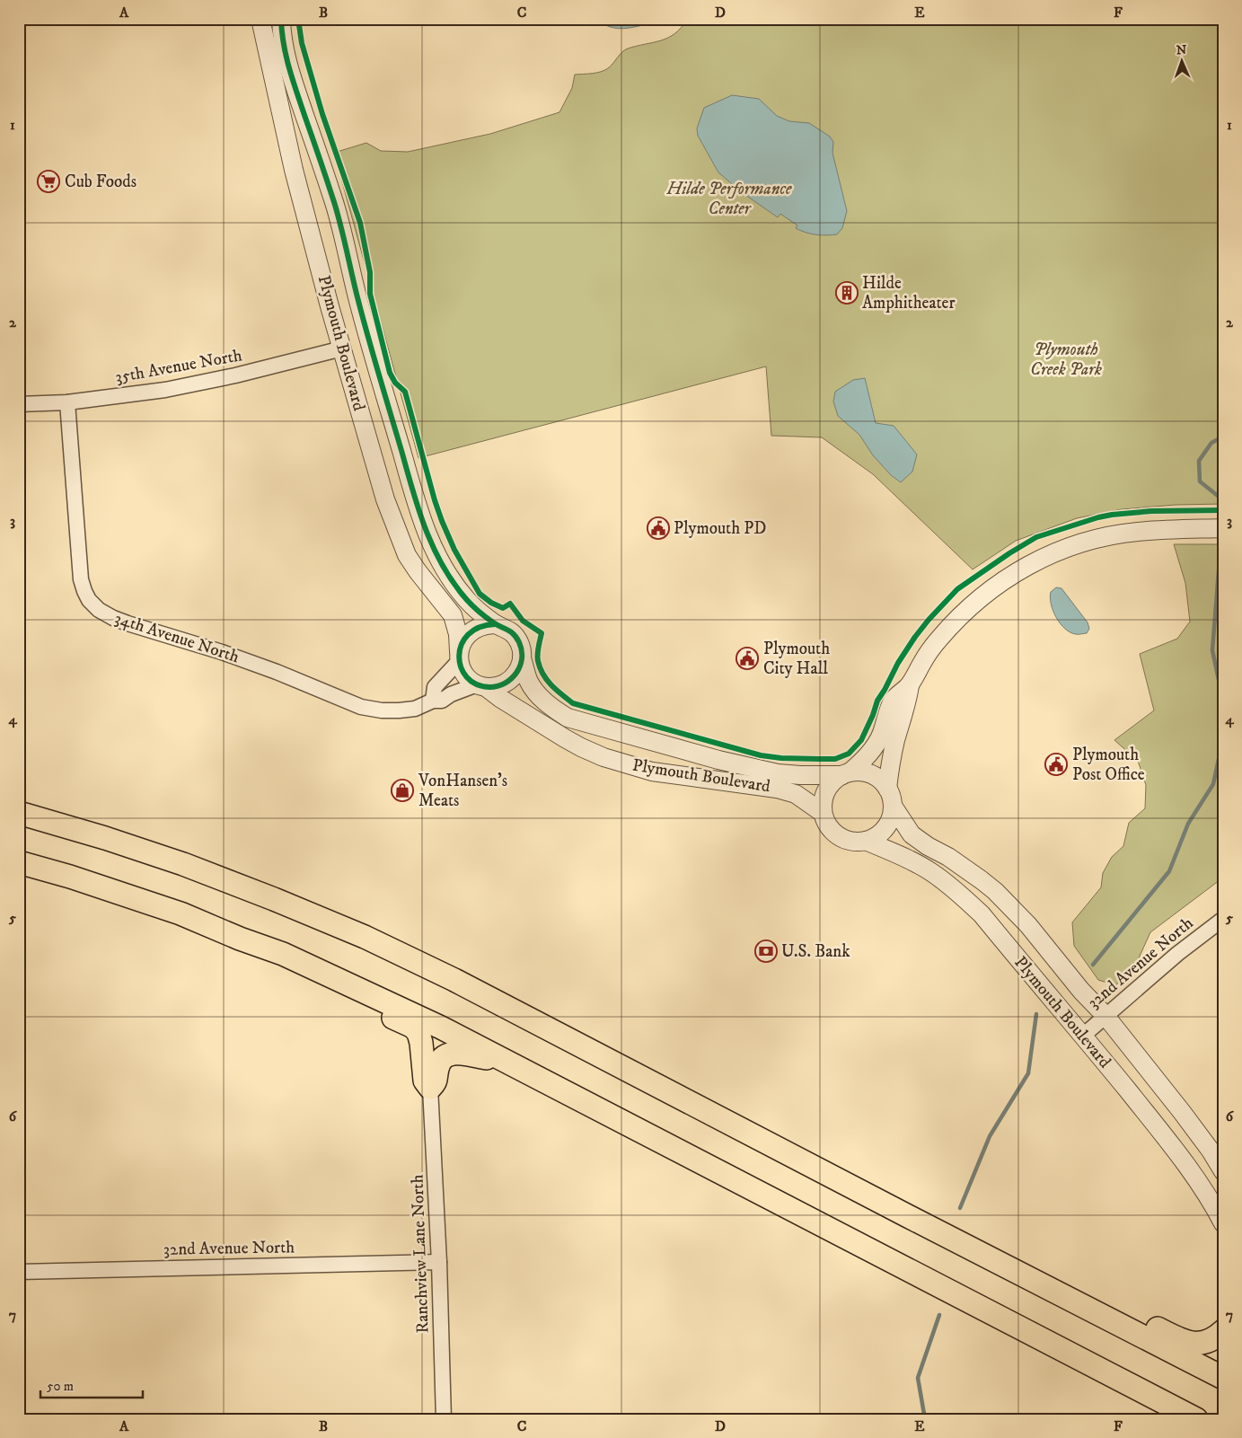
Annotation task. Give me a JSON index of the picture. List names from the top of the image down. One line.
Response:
{"streets":{"street":["Plymouth Boulevard","35th Avenue North","34th Avenue North","32nd Avenue North","Ranchview Lane North"]},"crossings":[["Plymouth Boulevard","35th Avenue North"],["Plymouth Boulevard","34th Avenue North"],["Plymouth Boulevard","32nd Avenue North"],["35th Avenue North","34th Avenue North"],["32nd Avenue North","Ranchview Lane North"]],"parks":["Hilde Performance Center","Plymouth Creek Park"],"places":{"supermarket":["Cub Foods"],"building":["Hilde Amphitheater"],"public building":["Plymouth PD","Plymouth City Hall","Plymouth Post Office"],"shop":["VonHansen's Meats"],"bank":["U.S. Bank"]},"scale_bar":"50 m","north":"top","grid":{"columns":["A","B","C","D","E","F"],"rows":["1","2","3","4","5","6","7"]}}
